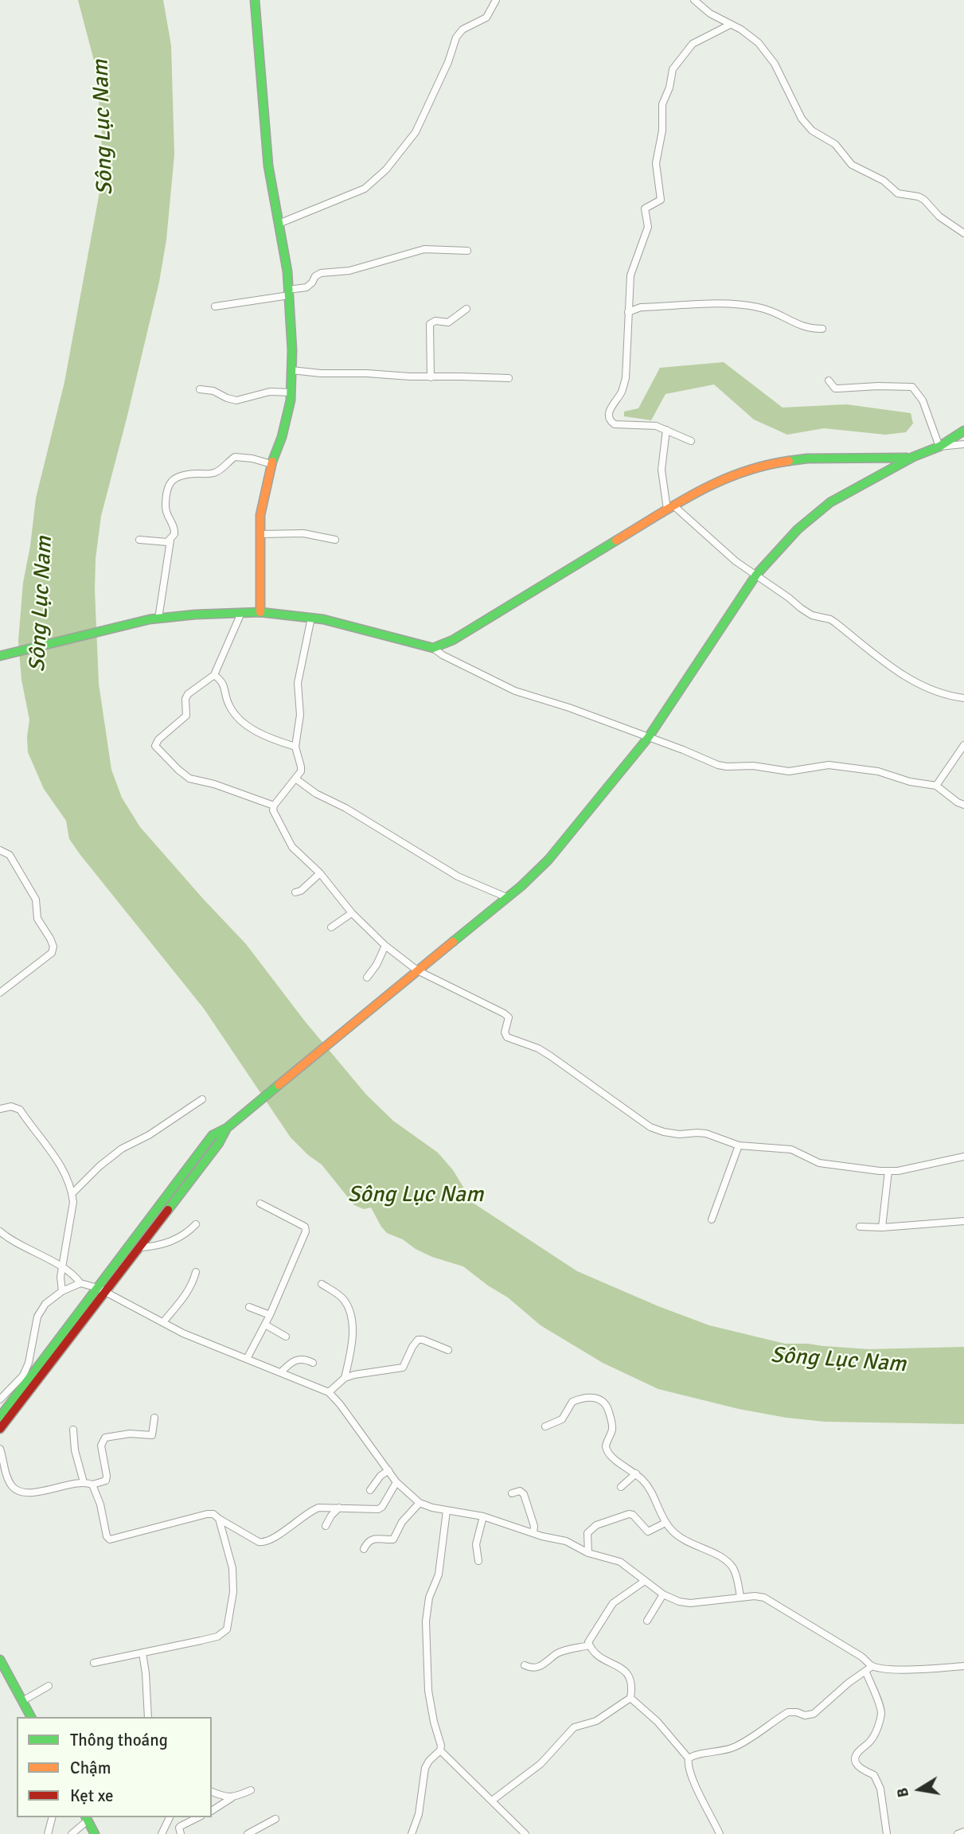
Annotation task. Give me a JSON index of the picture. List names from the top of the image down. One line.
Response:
{"water":["Sông Lục Nam"],"legend":["Thông thoáng","Chậm","Kẹt xe"],"north":"left"}
